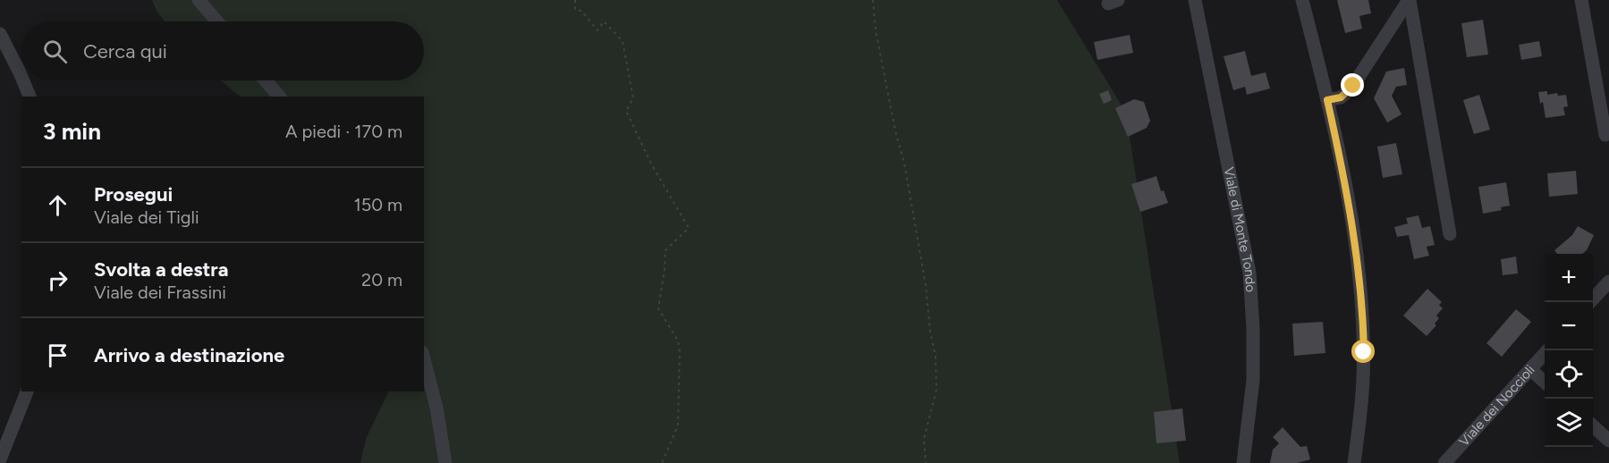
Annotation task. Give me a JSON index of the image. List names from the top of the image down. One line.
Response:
{"streets":{"street":["Viale di Monte Tondo","Viale dei Noccioli"]},"page":{"search":"Cerca qui","heading":["3 min","A piedi · 170 m"],"list":[["Prosegui","Viale dei Tigli","150 m"],["Svolta a destra","Viale dei Frassini","20 m"],"Arrivo a destinazione"],"map_buttons":["+","−"]}}
